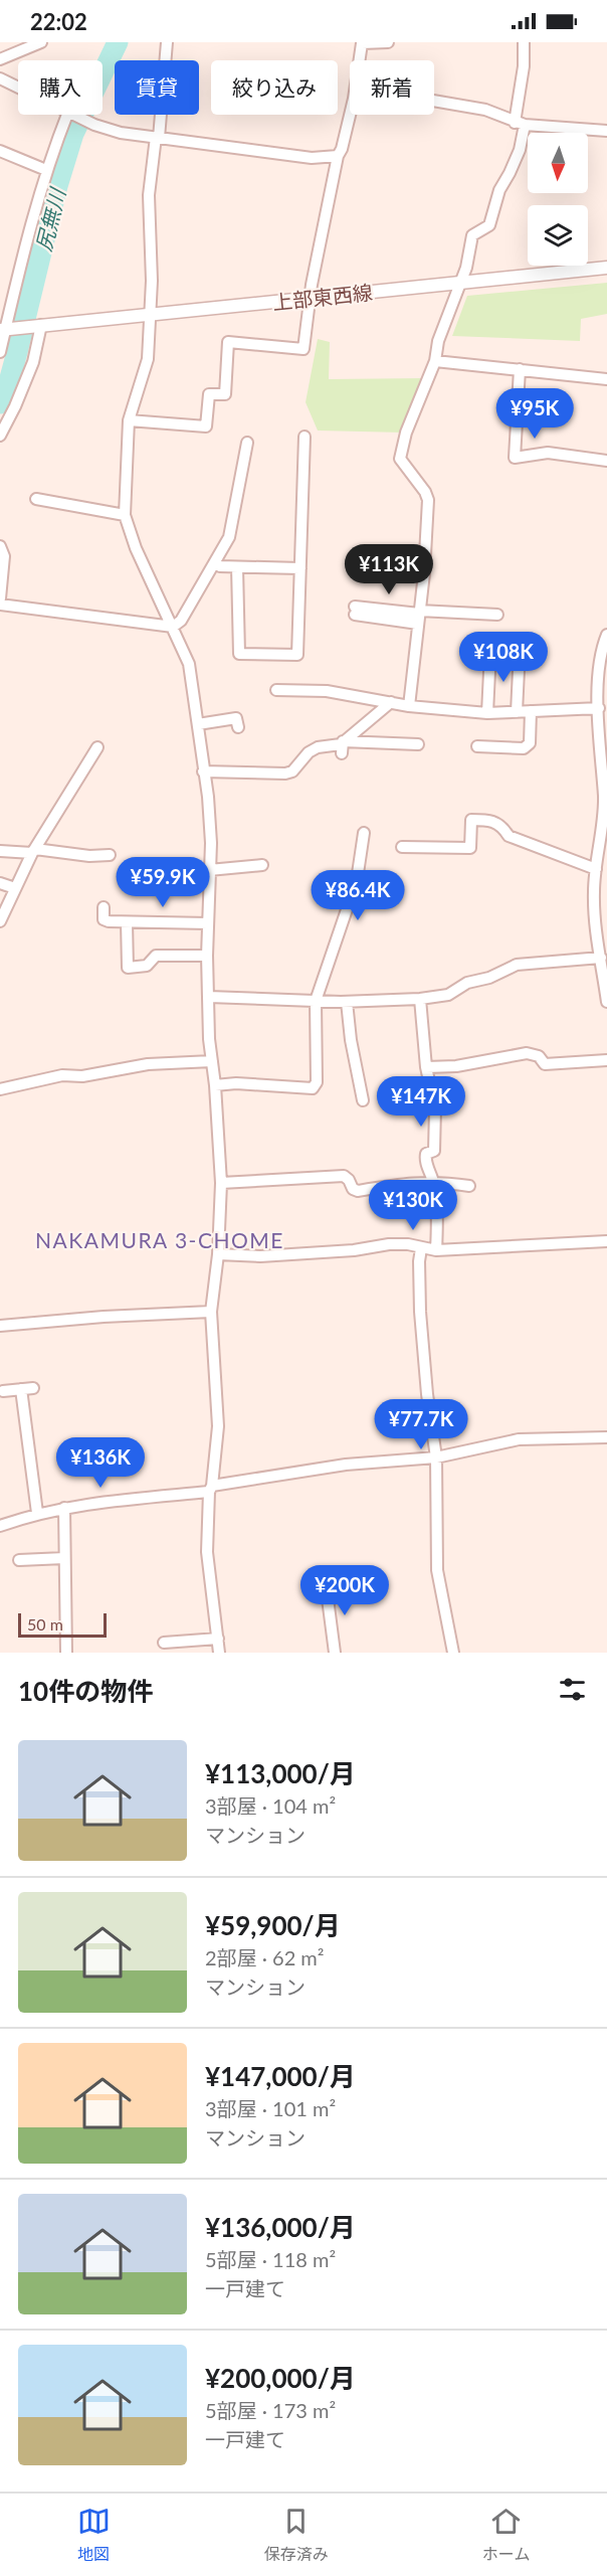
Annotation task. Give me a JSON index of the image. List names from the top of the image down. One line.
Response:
{"streets":{"street":["上部東西線"]},"districts":["NAKAMURA 3-CHOME"],"water":["尻無川"],"scale_bar":"50 m","north":"bottom","page":{"status":"22:02","chip":["購入","賃貸","絞り込み","新着"],"price":["¥95K","¥113K","¥108K","¥59.9K","¥86.4K","¥147K","¥130K","¥77.7K","¥136K","¥200K"],"scale":"50 m","heading":"10件の物件","list":[{"name":"¥113,000/月","note":"3部屋 · 104 m² · マンション"},{"name":"¥59,900/月","note":"2部屋 · 62 m² · マンション"},{"name":"¥147,000/月","note":"3部屋 · 101 m² · マンション"},{"name":"¥136,000/月","note":"5部屋 · 118 m² · 一戸建て"},{"name":"¥200,000/月","note":"5部屋 · 173 m² · 一戸建て"}],"tabs":["地図","保存済み","ホーム"]}}
